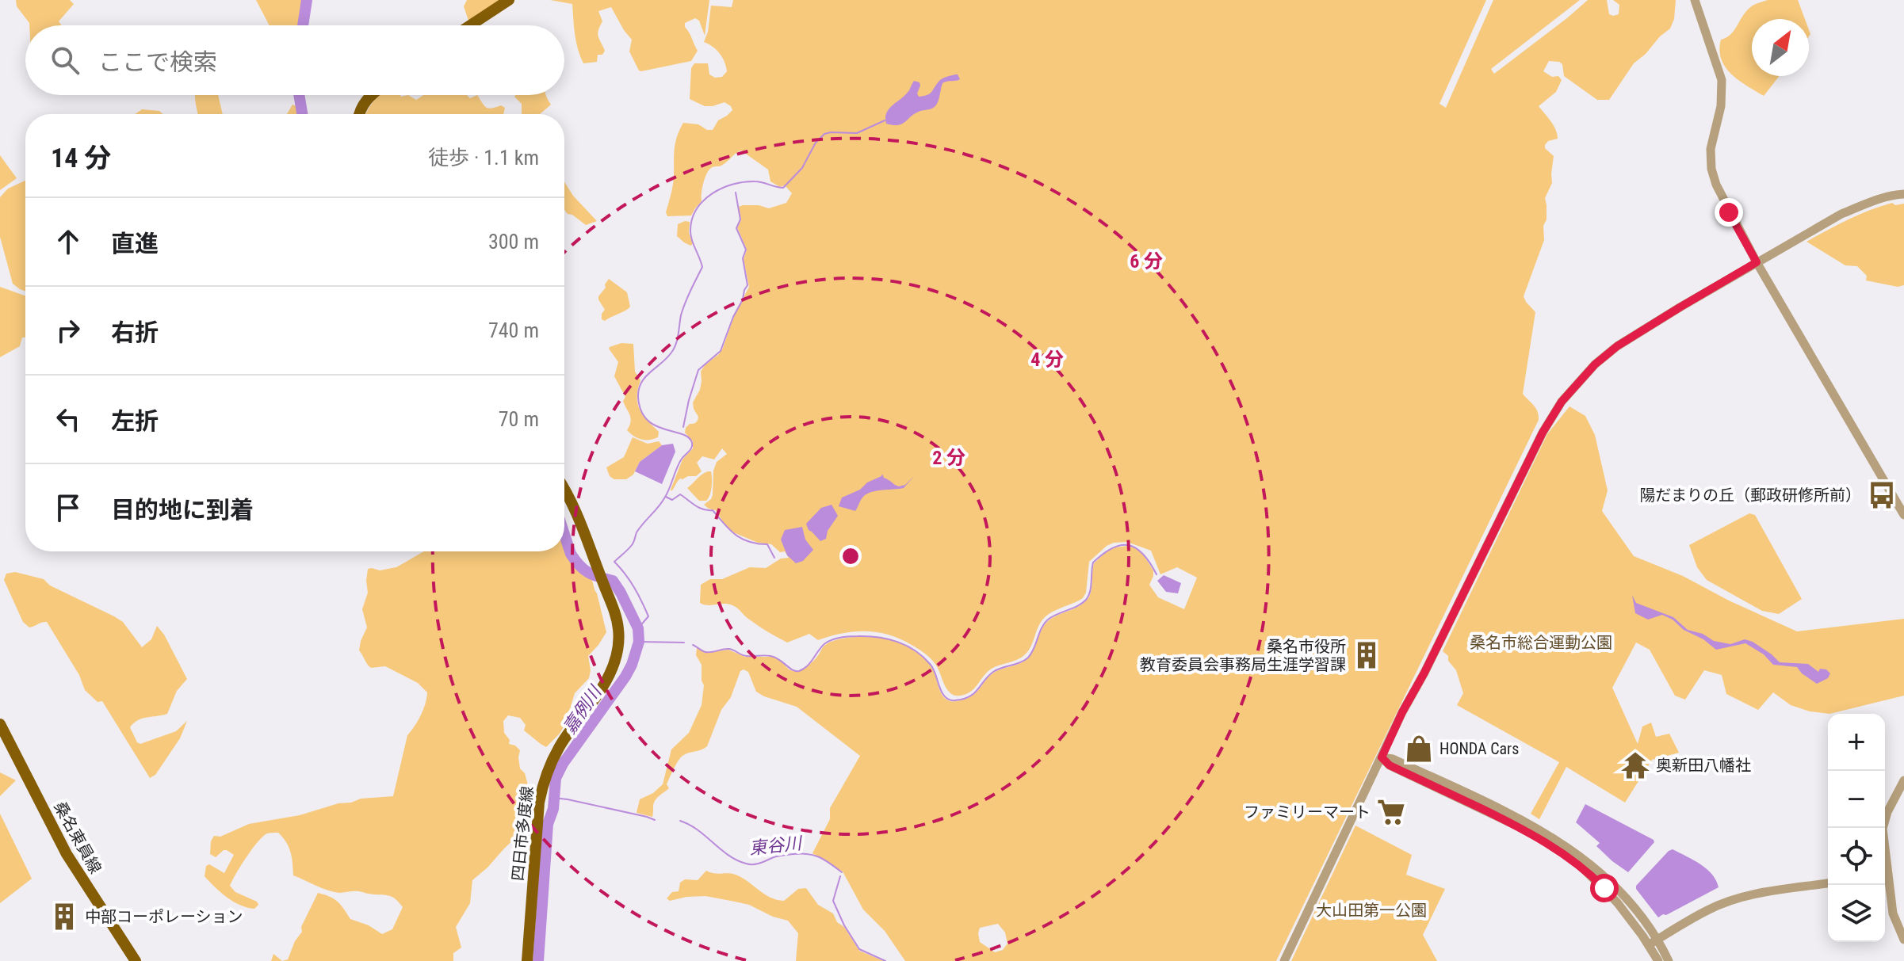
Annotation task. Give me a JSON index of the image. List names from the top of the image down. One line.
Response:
{"streets":{"main road":["四日市多度線","桑名東員線"]},"water":["嘉例川","東谷川"],"parks":["桑名市総合運動公園","大山田第一公園"],"places":{"bus stop":["陽だまりの丘（郵政研修所前）"],"building":["桑名市役所 教育委員会事務局生涯学習課","中部コーポレーション"],"shop":["HONDA Cars"],"temple":["奥新田八幡社"],"supermarket":["ファミリーマート"]},"north":"top right","page":{"search":"ここで検索","heading":["14 分","徒歩 · 1.1 km"],"list":[["直進","300 m"],["右折","740 m"],["左折","70 m"],"目的地に到着"],"map_buttons":["+","−"]},"rings":["6 分","4 分","2 分"]}
